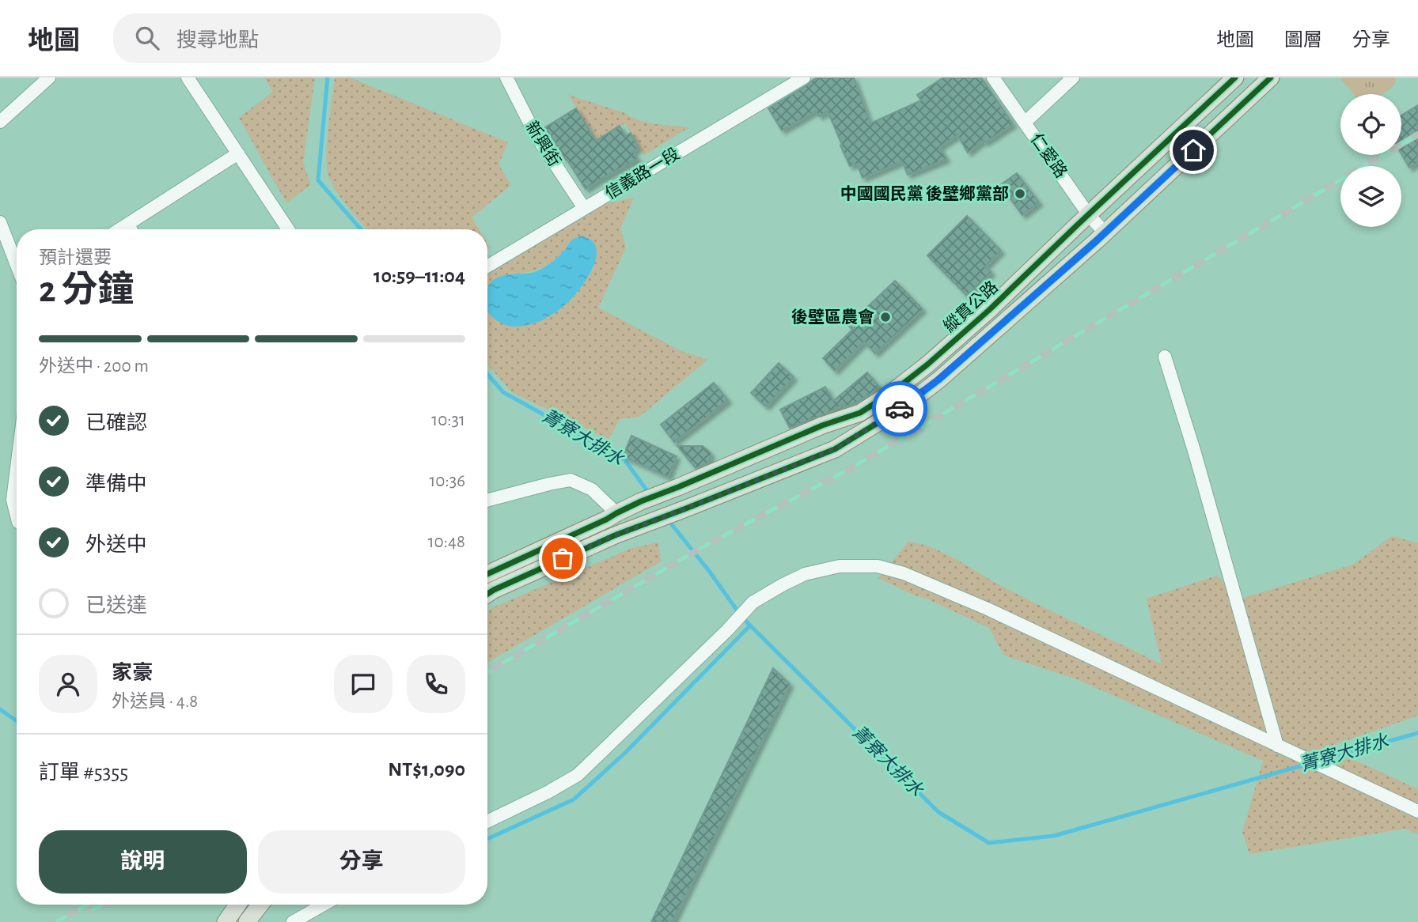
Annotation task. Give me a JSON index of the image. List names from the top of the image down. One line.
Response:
{"streets":{"main road":["縱貫公路"],"street":["新興街","仁愛路","信義路一段"]},"crossings":[["新興街","信義路一段"],["仁愛路","縱貫公路"]],"water":["菁寮大排水"],"places":["中國國民黨 後壁鄉黨部","後壁區農會"],"page":{"header":"地圖","search":"搜尋地點","nav":["地圖","圖層","分享"],"heading":["2 分鐘","預計還要","10:59–11:04"],"panel":["家豪","外送員 · 4.8","訂單 #5355","NT$1,090"],"bar":"外送中 · 200 m","list":[["已確認","10:31"],["準備中","10:36"],["外送中","10:48"],"已送達"],"buttons":["說明","分享"]}}
